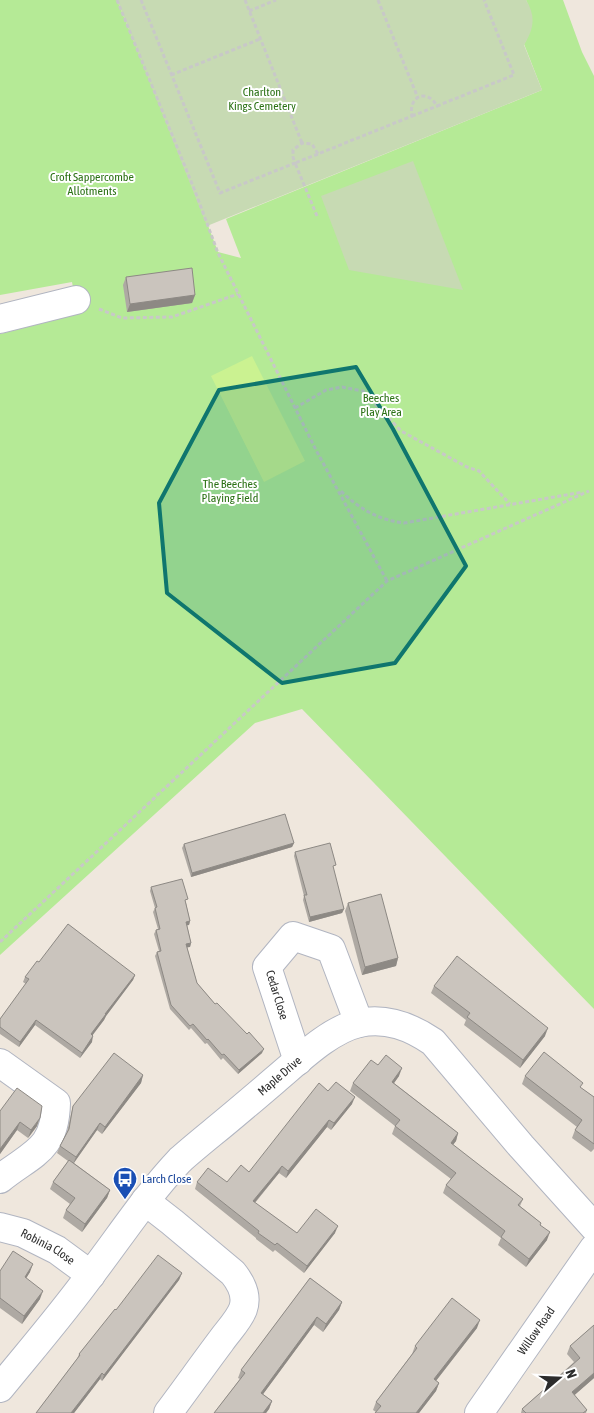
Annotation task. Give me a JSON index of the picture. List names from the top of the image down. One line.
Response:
{"streets":{"street":["Cedar Close","Maple Drive","Robinia Close","Willow Road"]},"crossings":[["Cedar Close","Maple Drive"],["Maple Drive","Robinia Close"]],"parks":["Charlton Kings Cemetery","Croft Sappercombe Allotments","Beeches Play Area","The Beeches Playing Field"],"places":{"bus stop":["Larch Close"]},"north":"right"}
